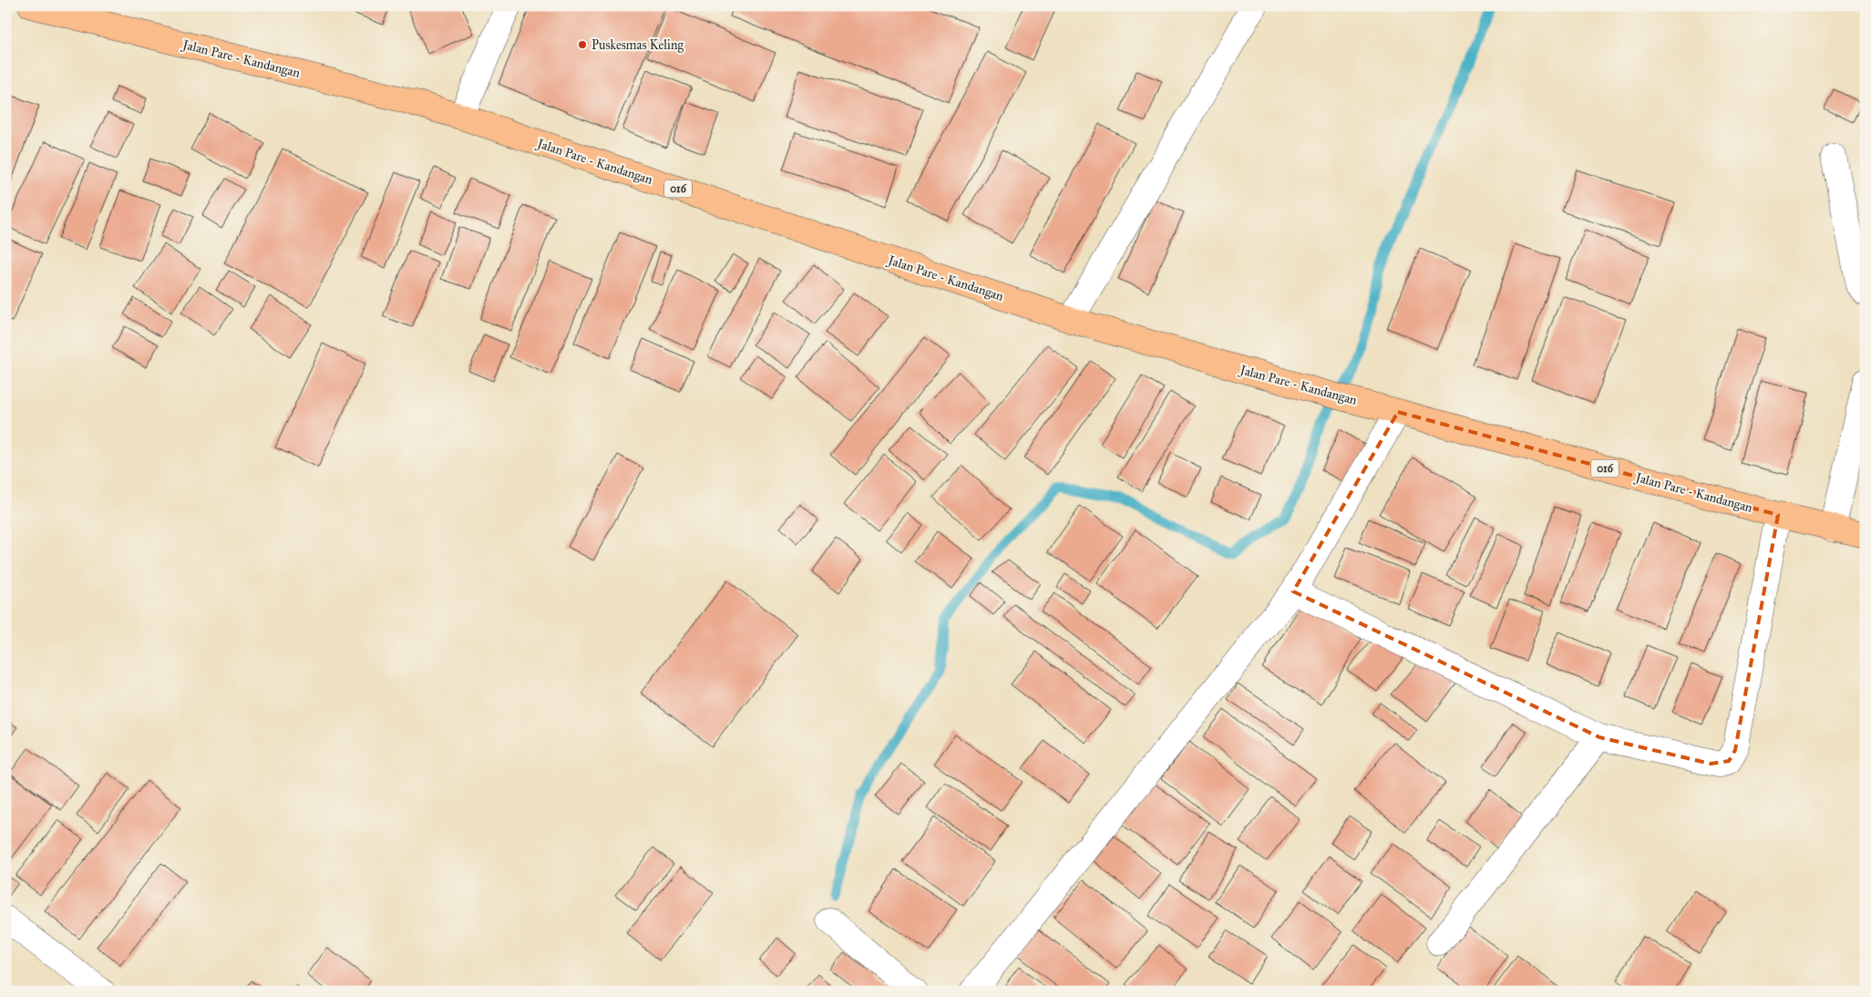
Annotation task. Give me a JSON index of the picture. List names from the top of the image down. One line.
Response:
{"streets":{"main road":["Jalan Pare - Kandangan","016"]},"places":["Puskesmas Keling"]}
